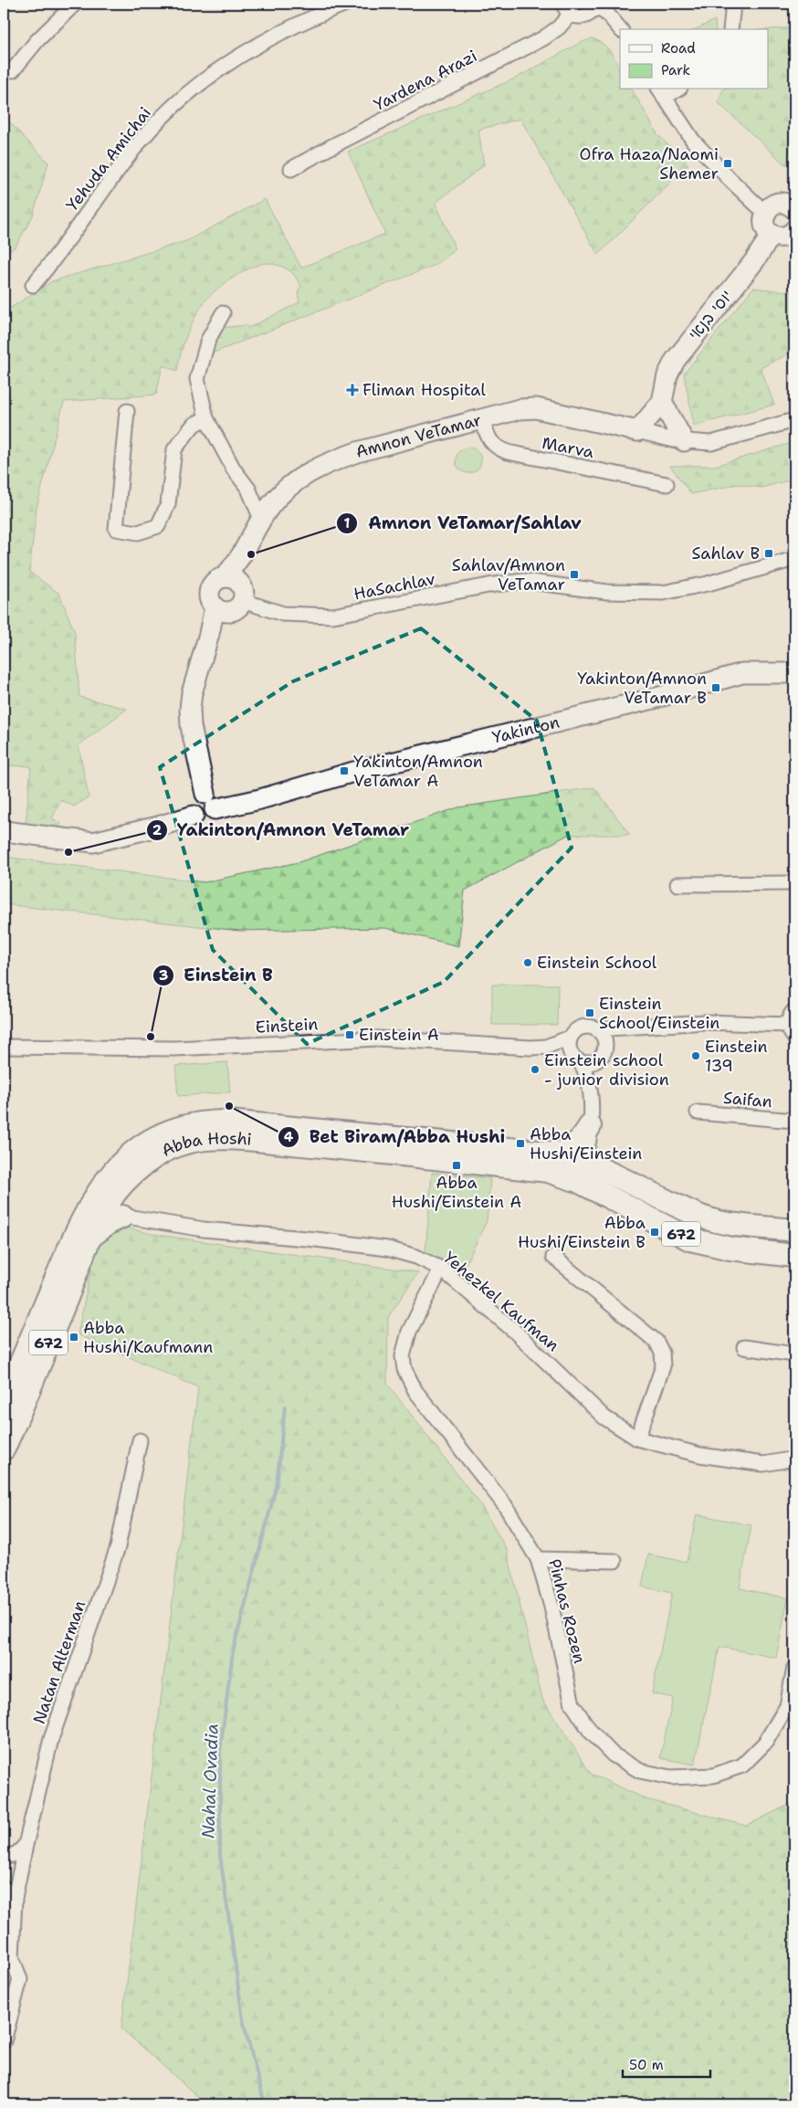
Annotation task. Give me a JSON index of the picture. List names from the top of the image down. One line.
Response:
{"streets":{"main road":["Abba Hoshi","672"],"street":["Yardena Arazi","Yehuda Amichai","יוסי בנאי","Amnon VeTamar","Marva","HaSachlav","Yakinton","Einstein","Saifan","Yehezkel Kaufman","Pinhas Rozen","Natan Alterman"]},"crossings":[["יוסי בנאי","Amnon VeTamar"],["Amnon VeTamar","Marva"],["Amnon VeTamar","HaSachlav"],["Abba Hoshi","672"],["Abba Hoshi","Yehezkel Kaufman"],["672","Yehezkel Kaufman"],["Yehezkel Kaufman","Pinhas Rozen"]],"water":["Nahal Ovadia"],"places":{"transit":["Ofra Haza/Naomi Shemer","Sahlav B","Sahlav/Amnon VeTamar","Yakinton/Amnon VeTamar B","Yakinton/Amnon VeTamar A","Einstein School/Einstein","Einstein A","Abba Hushi/Einstein","Abba Hushi/Einstein A","Abba Hushi/Einstein B","Abba Hushi/Kaufmann"],"health":["Fliman Hospital"],"other":["Amnon VeTamar/Sahlav","Yakinton/Amnon VeTamar","Einstein School","Einstein B","Einstein 139","Einstein school - junior division","Bet Biram/Abba Hushi"]},"legend":["Road","Park"],"scale_bar":"50 m"}
